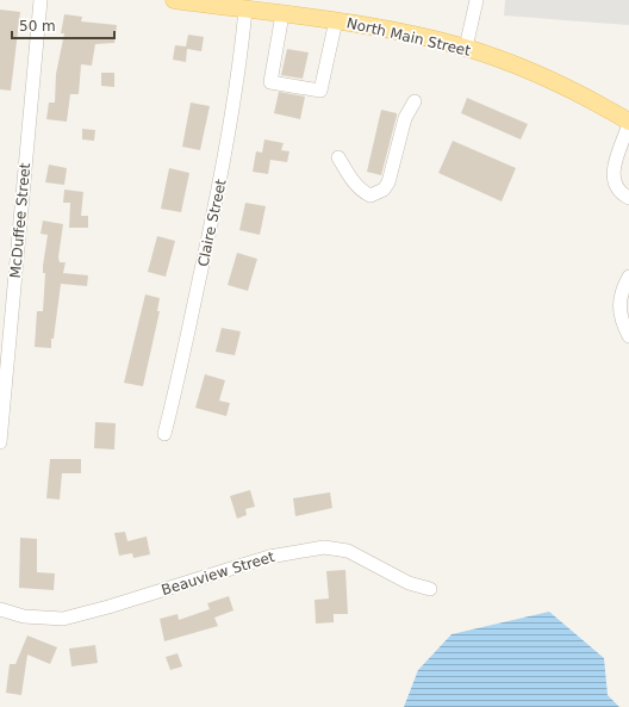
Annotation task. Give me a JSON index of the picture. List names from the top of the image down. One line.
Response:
{"streets":{"main road":["North Main Street"],"street":["McDuffee Street","Claire Street","Beauview Street"]},"crossings":[["North Main Street","Claire Street"]],"scale_bar":"50 m"}
